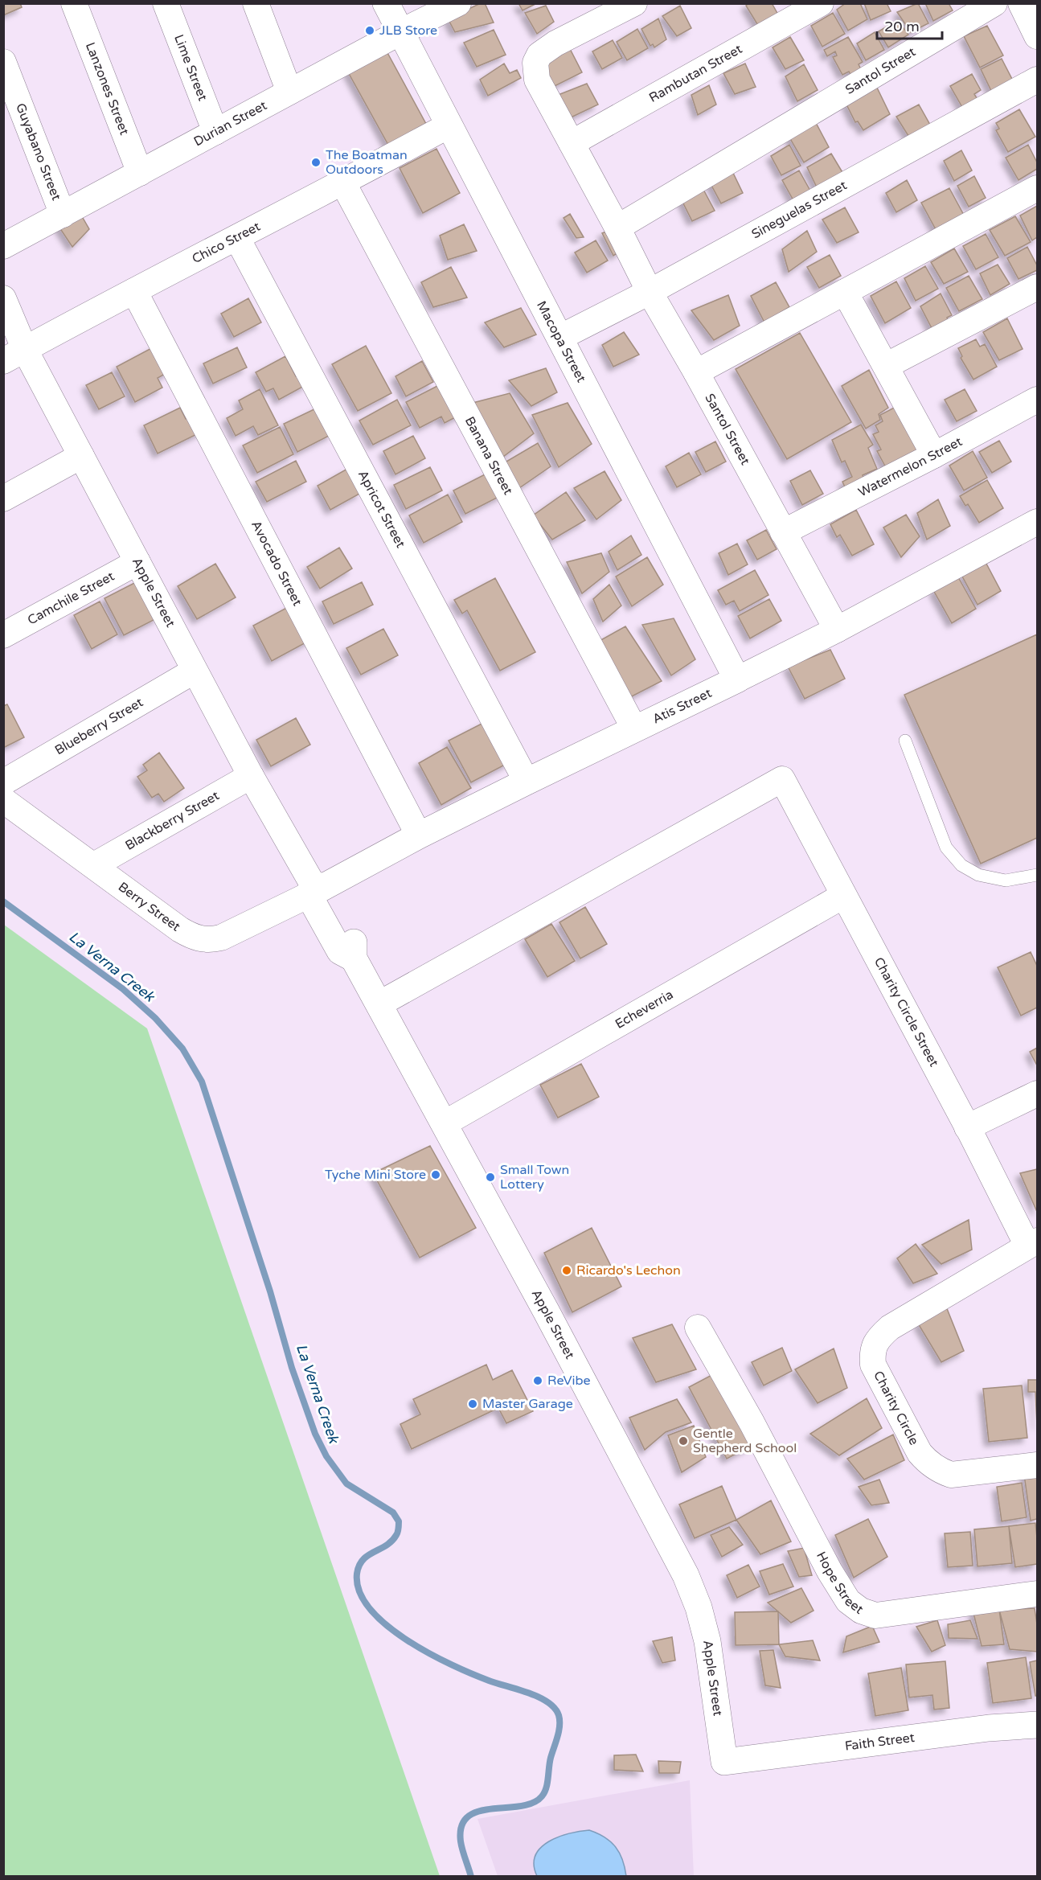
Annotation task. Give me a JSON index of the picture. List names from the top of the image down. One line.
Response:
{"streets":{"street":["Lime Street","Santol Street","Rambutan Street","Lanzones Street","Durian Street","Guyabano Street","Sineguelas Street","Chico Street","Macopa Street","Banana Street","Watermelon Street","Apricot Street","Avocado Street","Apple Street","Camchile Street","Atis Street","Blueberry Street","Blackberry Street","Berry Street","Echeverria","Charity Circle Street","Charity Circle","Hope Street","Faith Street"]},"crossings":[["Lime Street","Durian Street"],["Santol Street","Rambutan Street"],["Santol Street","Sineguelas Street"],["Santol Street","Watermelon Street"],["Santol Street","Atis Street"],["Lanzones Street","Durian Street"],["Durian Street","Guyabano Street"],["Durian Street","Macopa Street"],["Sineguelas Street","Macopa Street"],["Chico Street","Macopa Street"],["Chico Street","Banana Street"],["Chico Street","Apricot Street"],["Chico Street","Avocado Street"],["Chico Street","Apple Street"],["Macopa Street","Atis Street"],["Banana Street","Atis Street"],["Apricot Street","Atis Street"],["Avocado Street","Atis Street"],["Apple Street","Camchile Street"],["Apple Street","Atis Street"],["Apple Street","Blueberry Street"],["Apple Street","Blackberry Street"],["Apple Street","Berry Street"],["Apple Street","Echeverria"],["Apple Street","Charity Circle Street"],["Apple Street","Faith Street"],["Atis Street","Berry Street"],["Blackberry Street","Berry Street"],["Echeverria","Charity Circle Street"],["Charity Circle Street","Charity Circle"]],"water":["La Verna Creek"],"places":["JLB Store","The Boatman Outdoors","Tyche Mini Store","Small Town Lottery","Ricardo's Lechon","ReVibe","Master Garage","Gentle Shepherd School"],"scale_bar":"20 m"}
